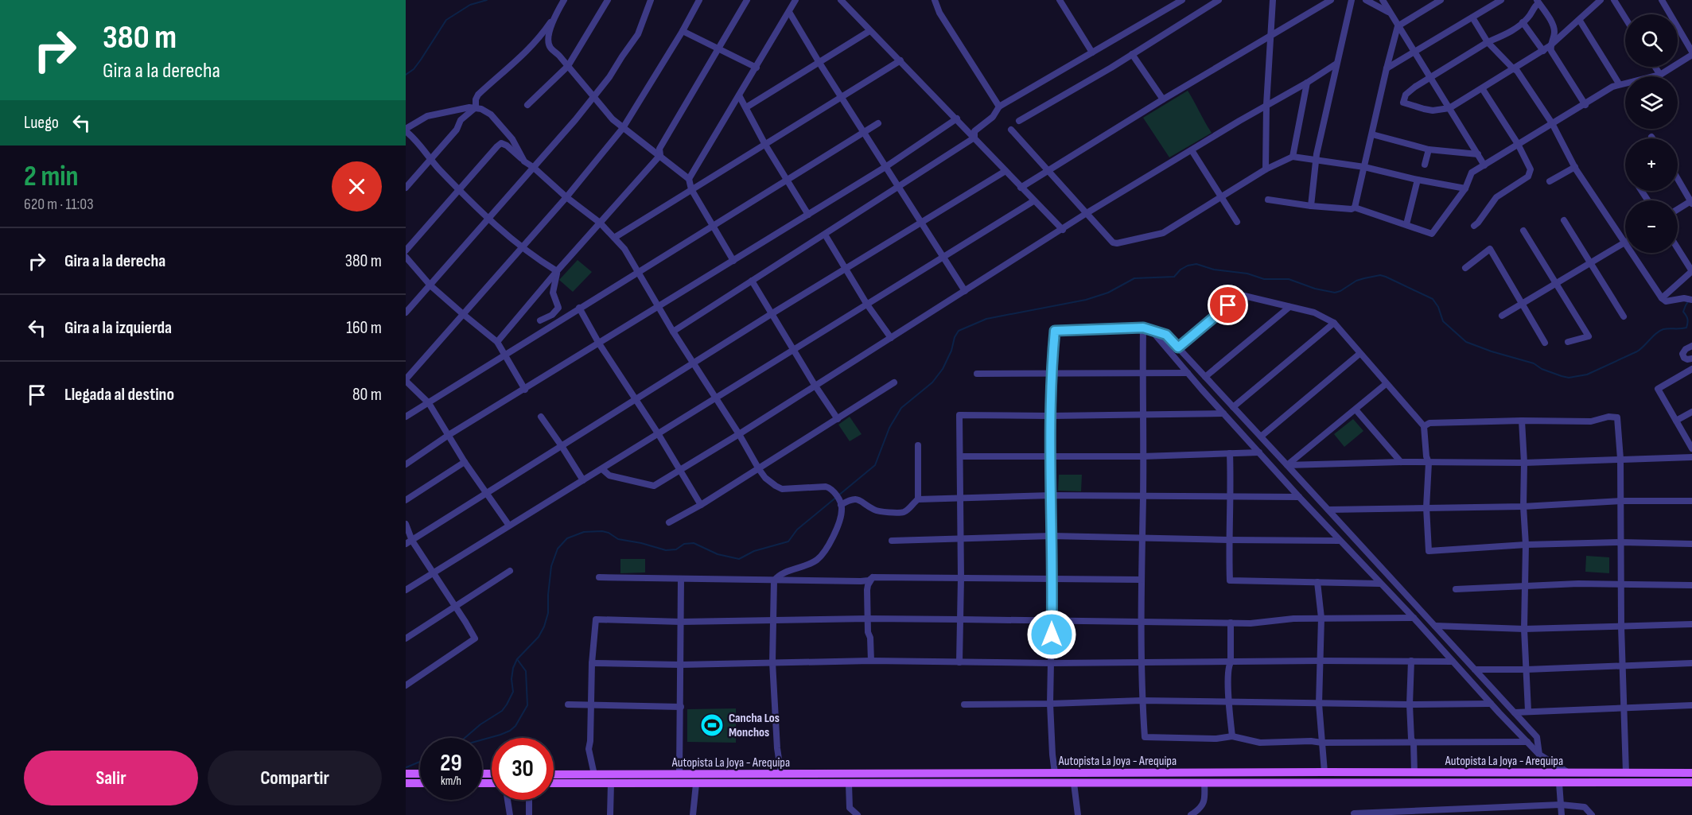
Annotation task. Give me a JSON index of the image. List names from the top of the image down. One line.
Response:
{"streets":{"main road":["Autopista La Joya - Arequipa"]},"places":{"sports":["Cancha Los Monchos"]},"page":{"turn":["380 m","Gira a la derecha"],"map_buttons":["+","−"],"then":"Luego","heading":["2 min","620 m · 11:03"],"list":[{"name":"Gira a la derecha","value":"380 m"},{"name":"Gira a la izquierda","value":"160 m"},{"name":"Llegada al destino","value":"80 m"}],"speed":"29 km/h","limit":"30","buttons":["Salir","Compartir"]}}
